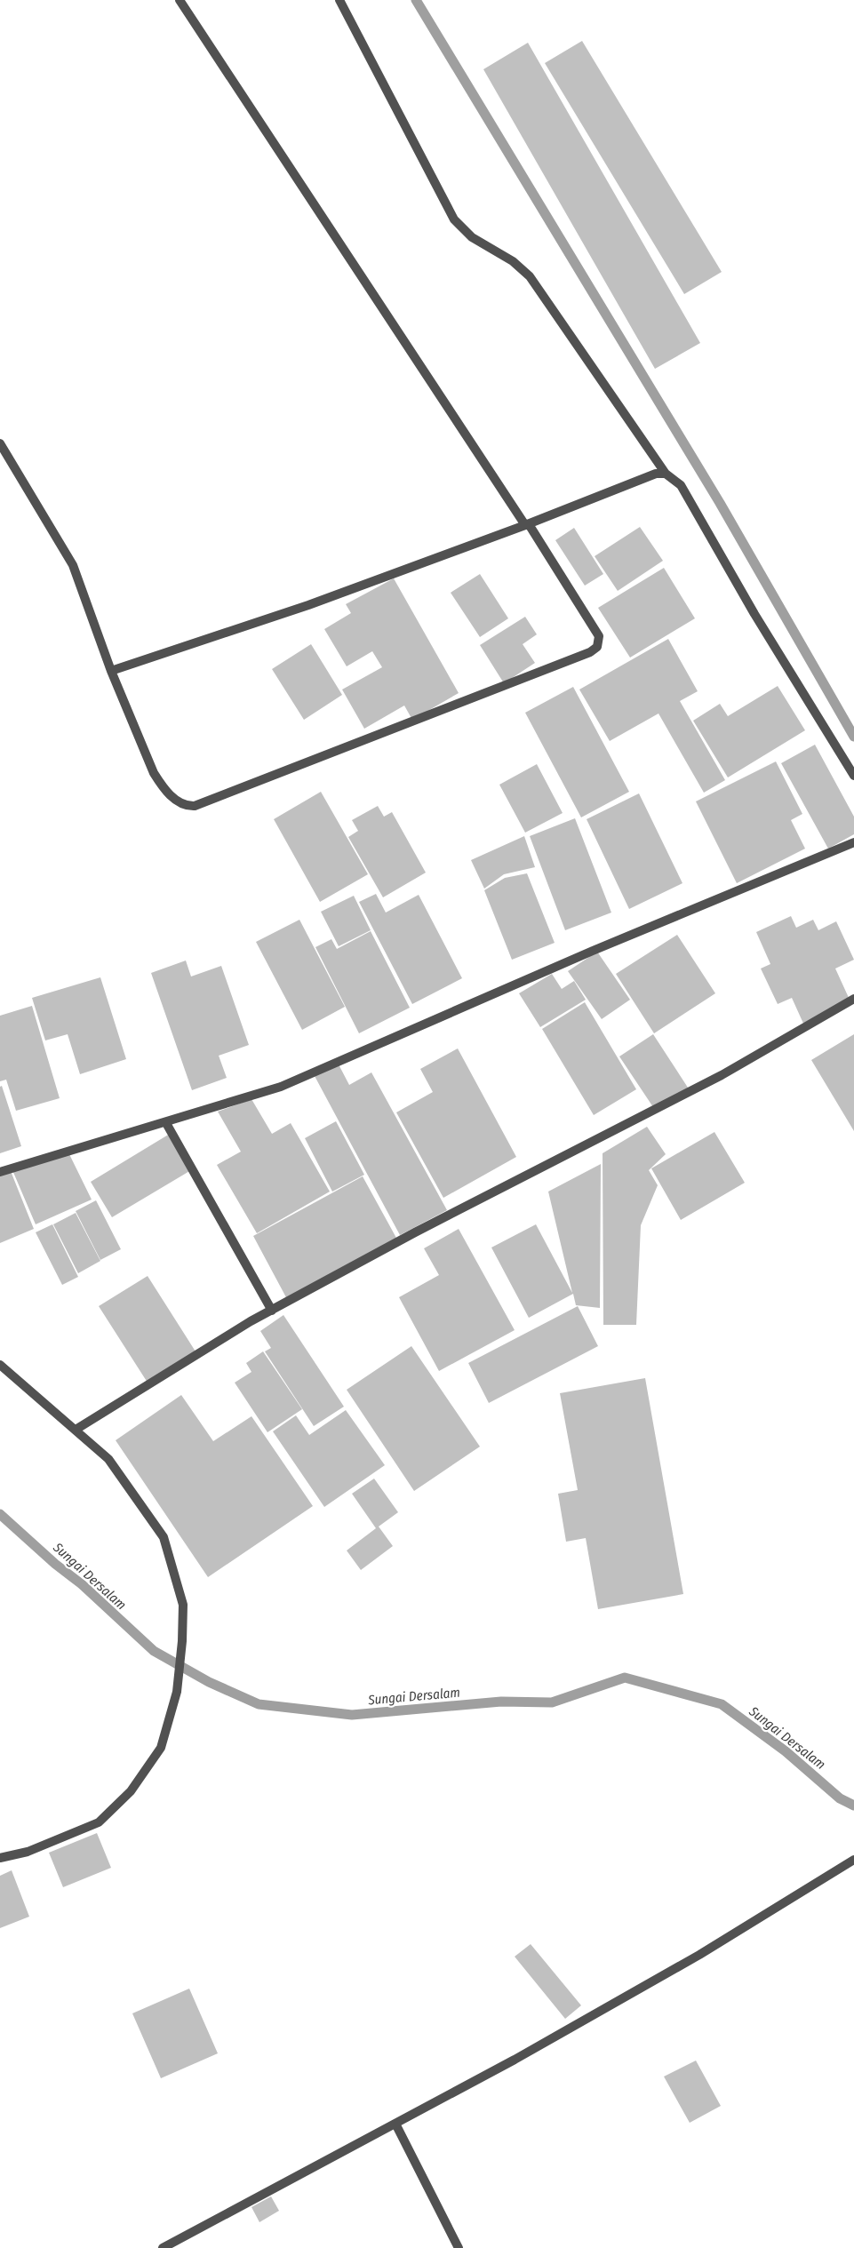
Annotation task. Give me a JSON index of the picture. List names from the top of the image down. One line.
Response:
{"water":["Sungai Dersalam"]}
